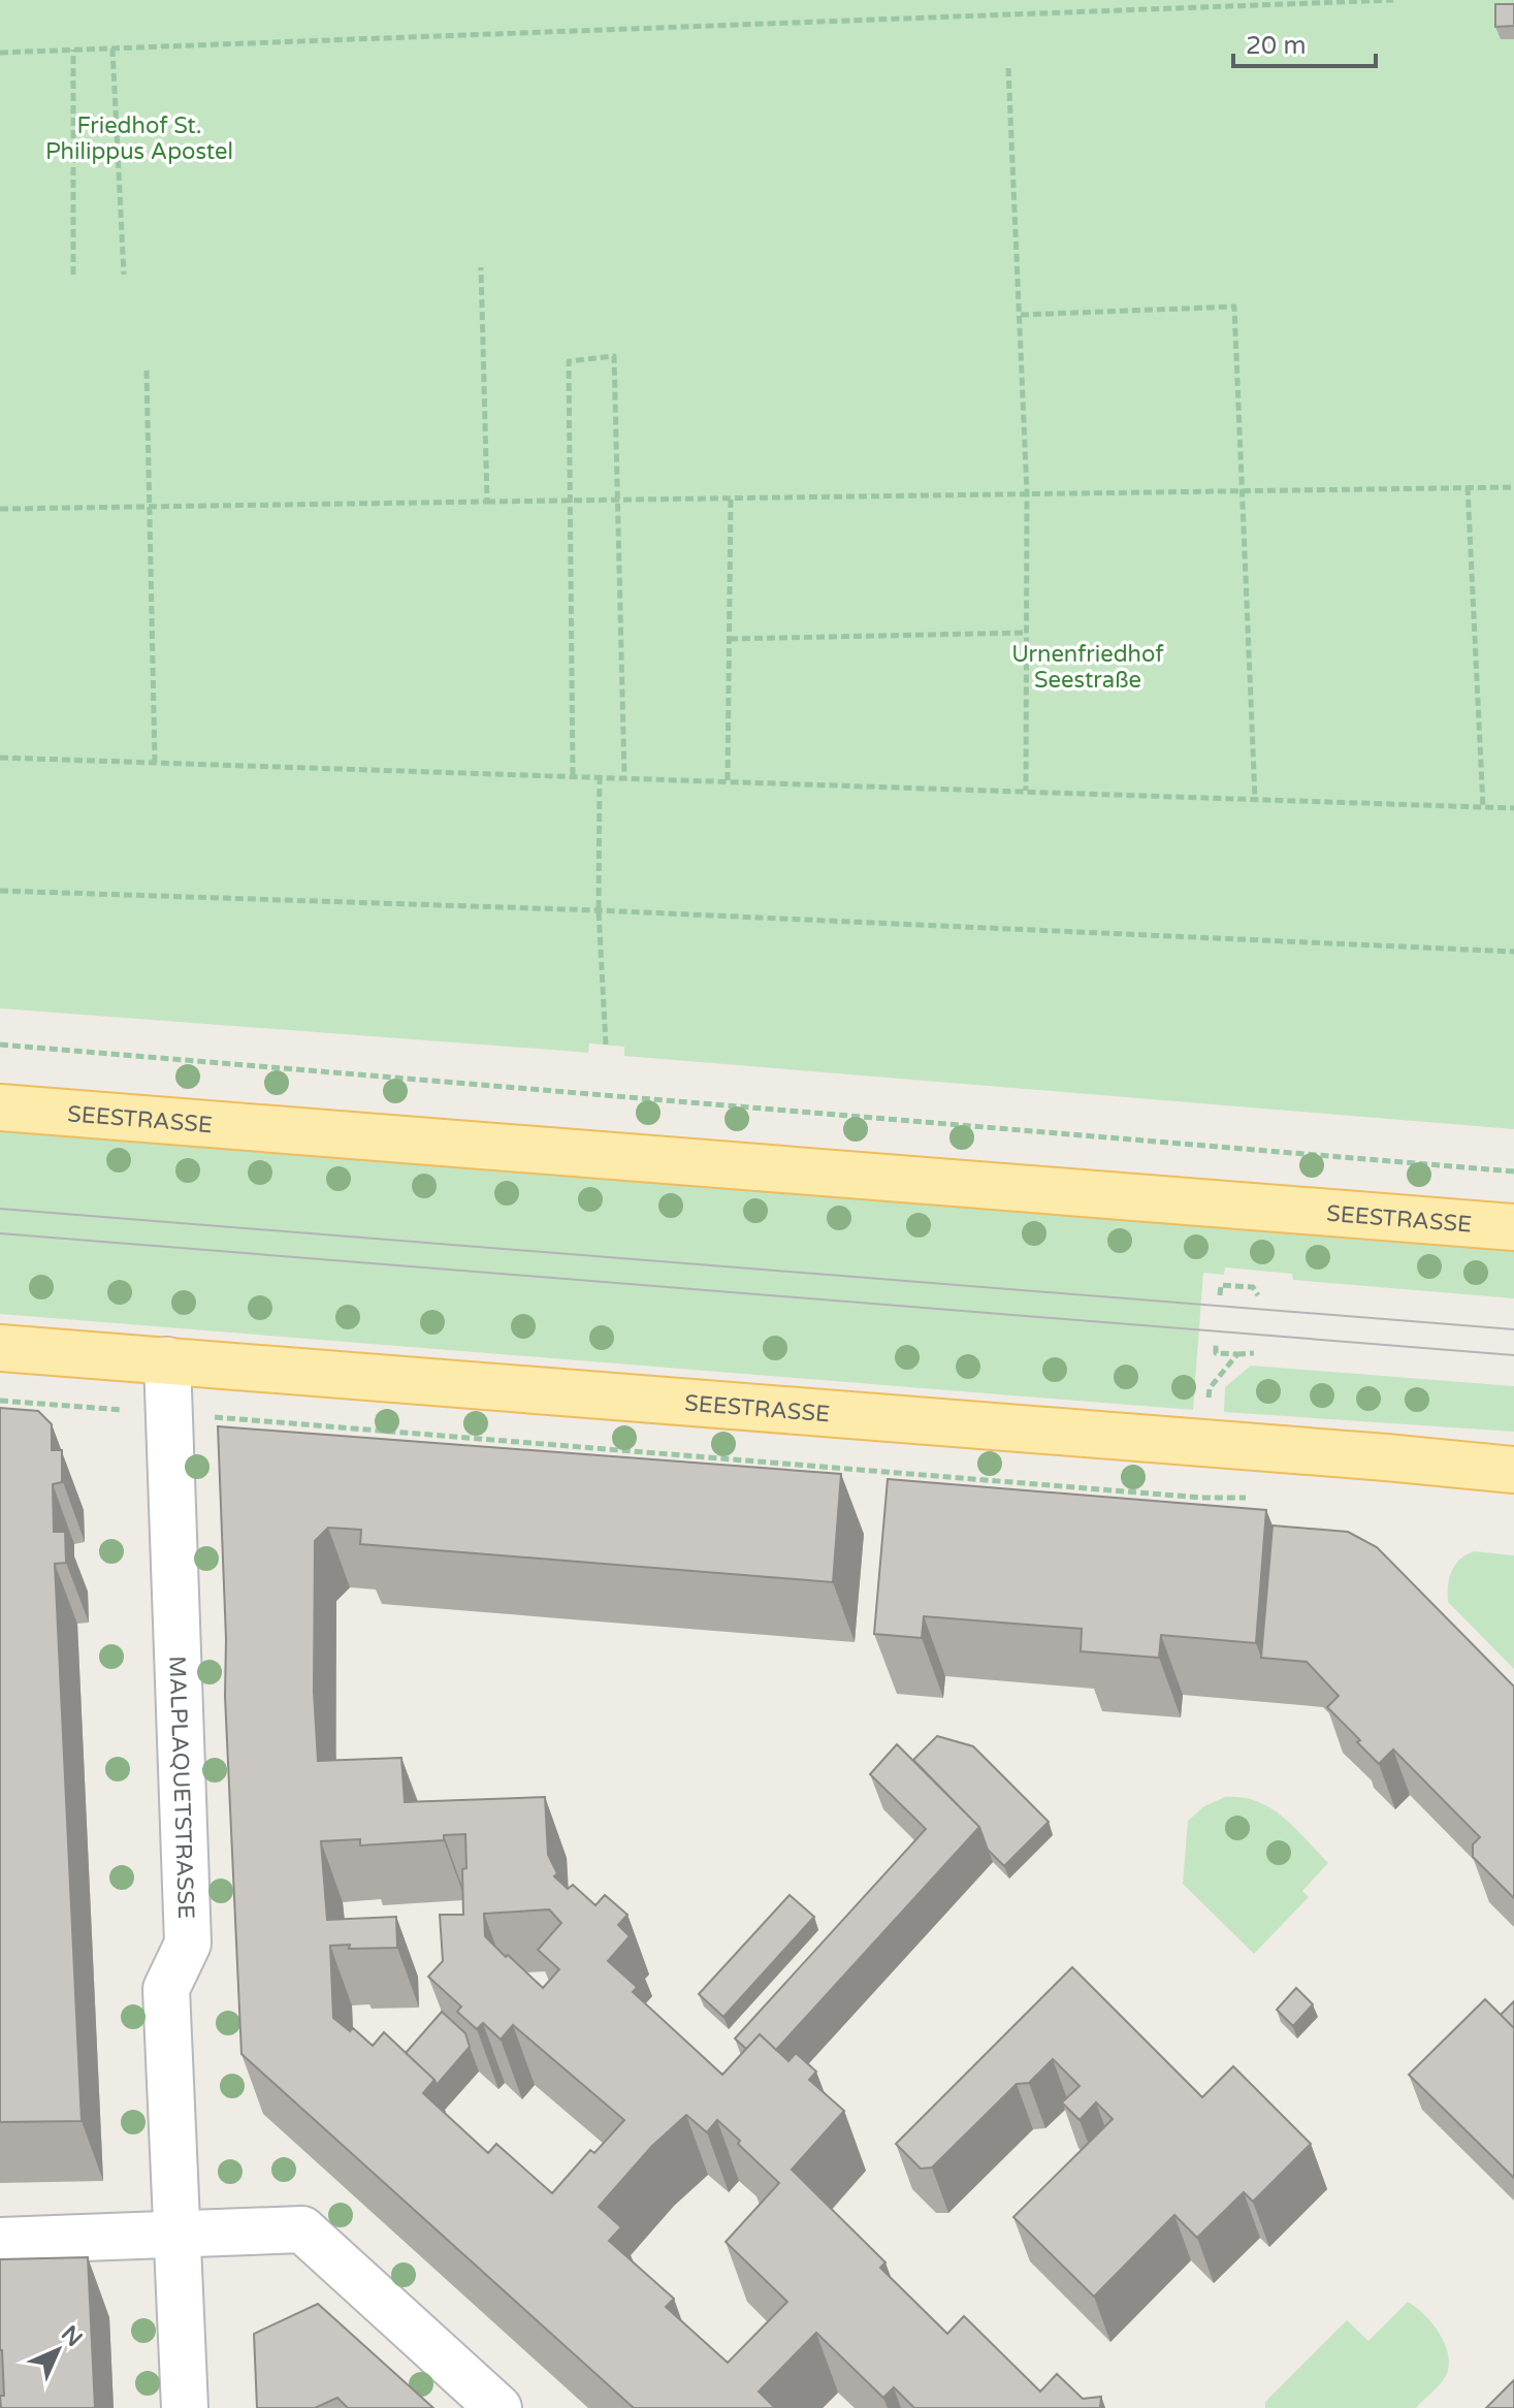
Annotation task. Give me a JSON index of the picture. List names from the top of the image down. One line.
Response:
{"streets":{"main road":["SEESTRASSE"],"street":["MALPLAQUETSTRASSE"]},"crossings":[["SEESTRASSE","MALPLAQUETSTRASSE"]],"parks":["Friedhof St. Philippus Apostel","Urnenfriedhof Seestraße"],"scale_bar":"20 m","north":"top right"}
